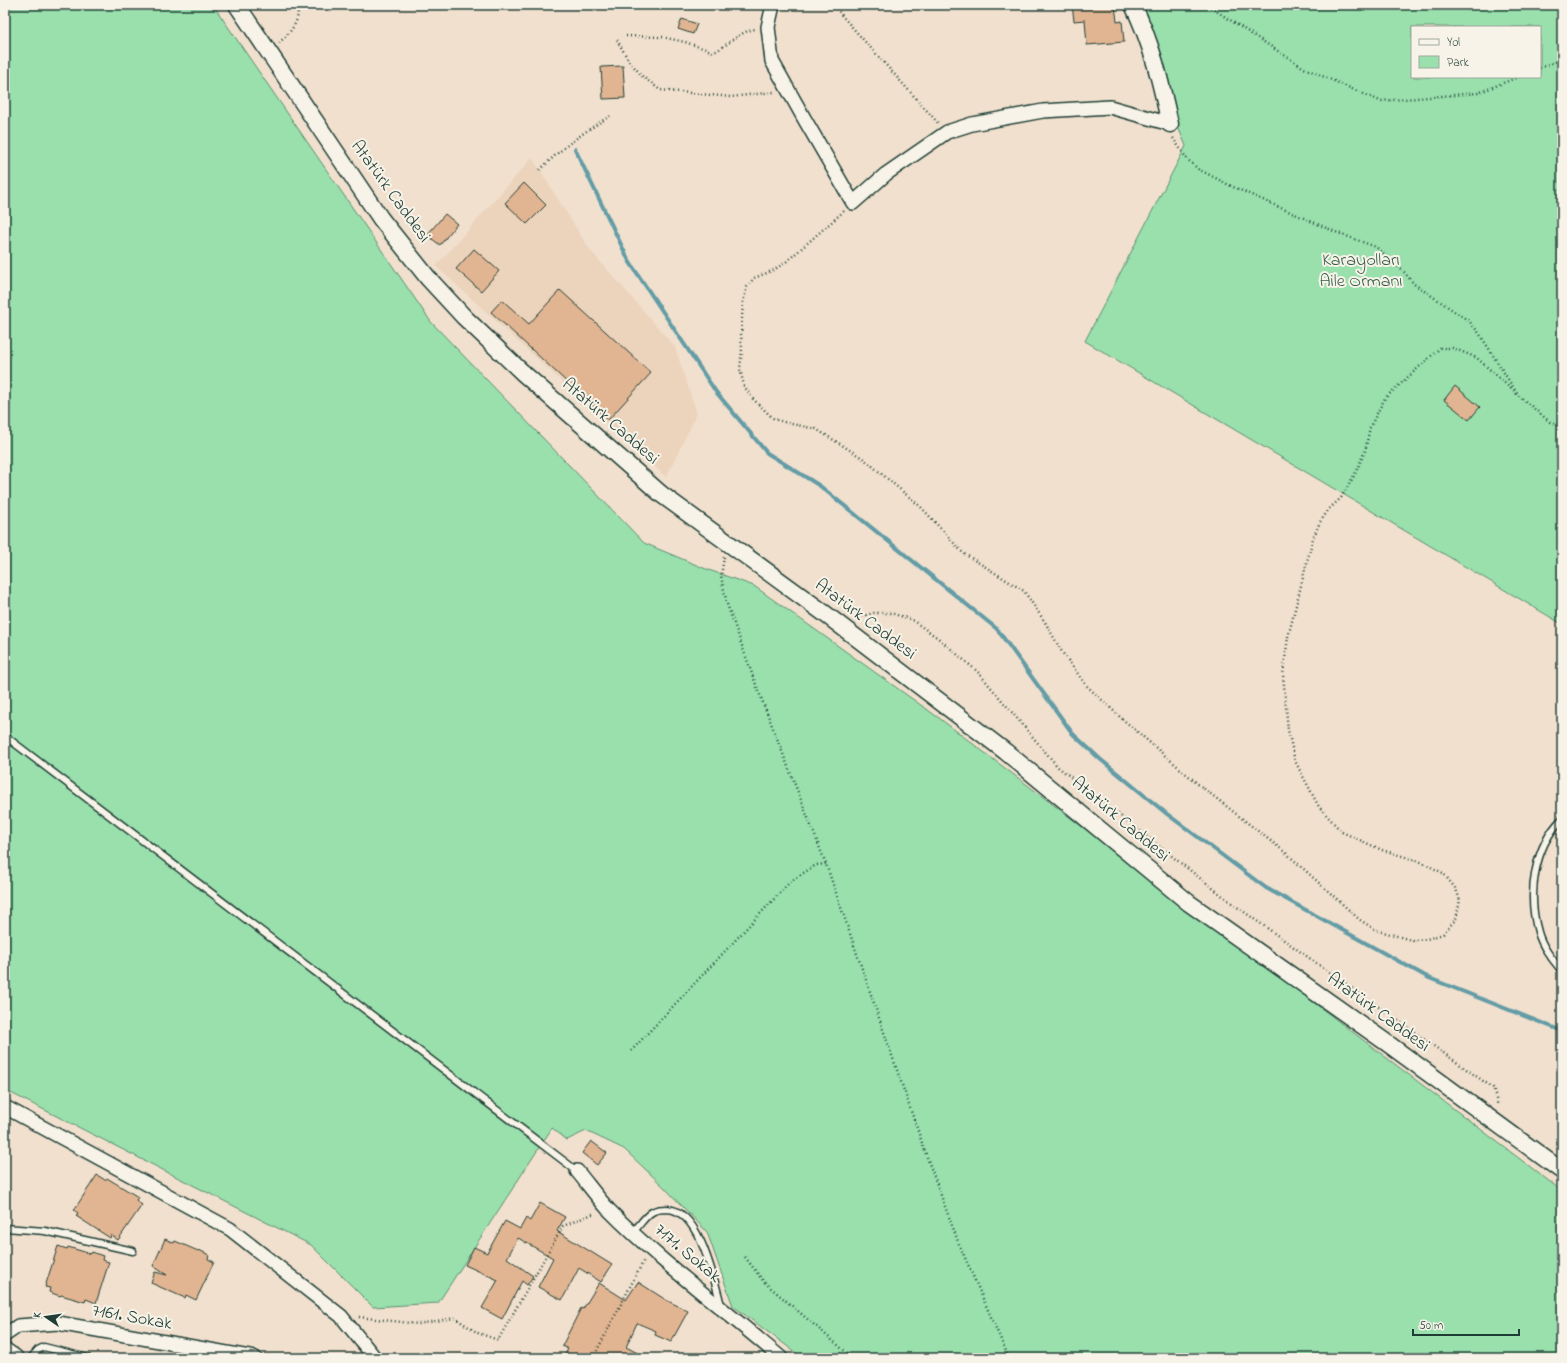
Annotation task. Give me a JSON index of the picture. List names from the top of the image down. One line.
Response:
{"streets":{"street":["Atatürk Caddesi","7171. Sokak","7161. Sokak"]},"parks":["Karayolları Aile Ormanı"],"legend":["Yol","Park"],"scale_bar":"50 m","north":"left"}
